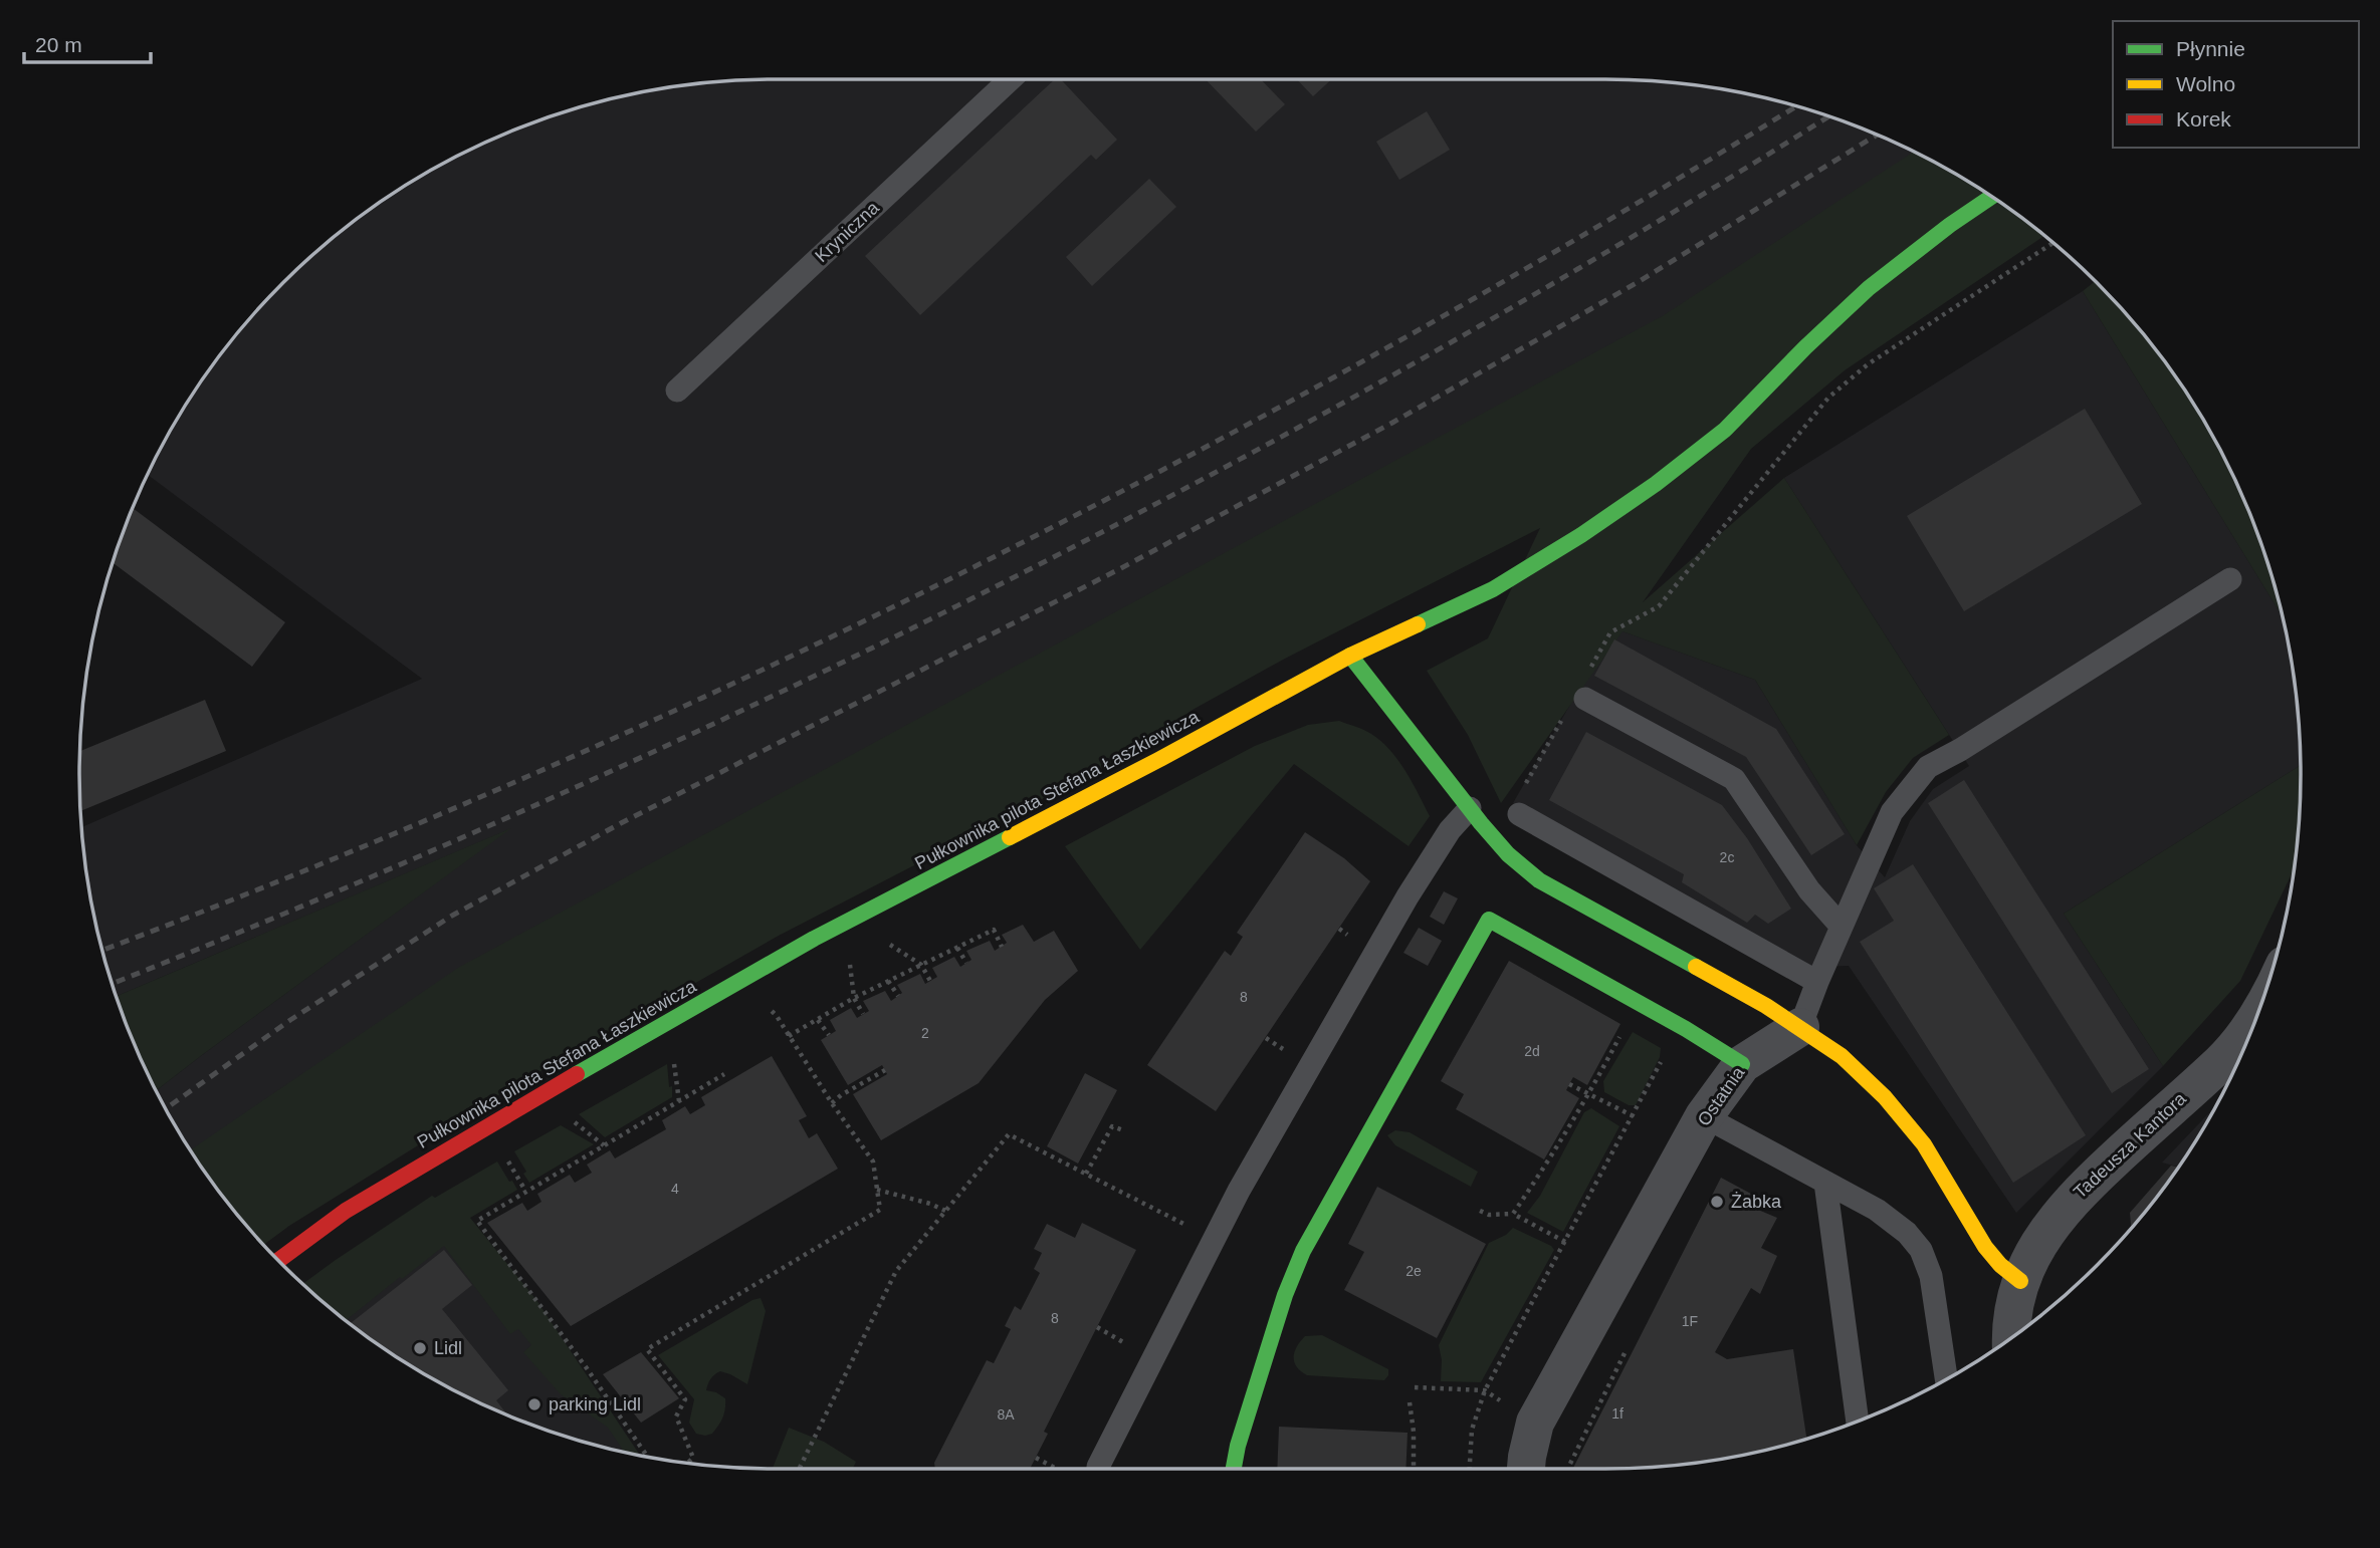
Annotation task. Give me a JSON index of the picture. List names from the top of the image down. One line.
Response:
{"streets":{"street":["Pułkownika pilota Stefana Łaszkiewicza","Ostatnia","Tadeusza Kantora"],"lane":["Kryniczna"]},"places":["Żabka","Lidl","parking Lidl"],"house_numbers":["2c","8","2","2d","4","2e","8","1F","1f","8A"],"legend":["Płynnie","Wolno","Korek"],"scale_bar":"20 m"}
